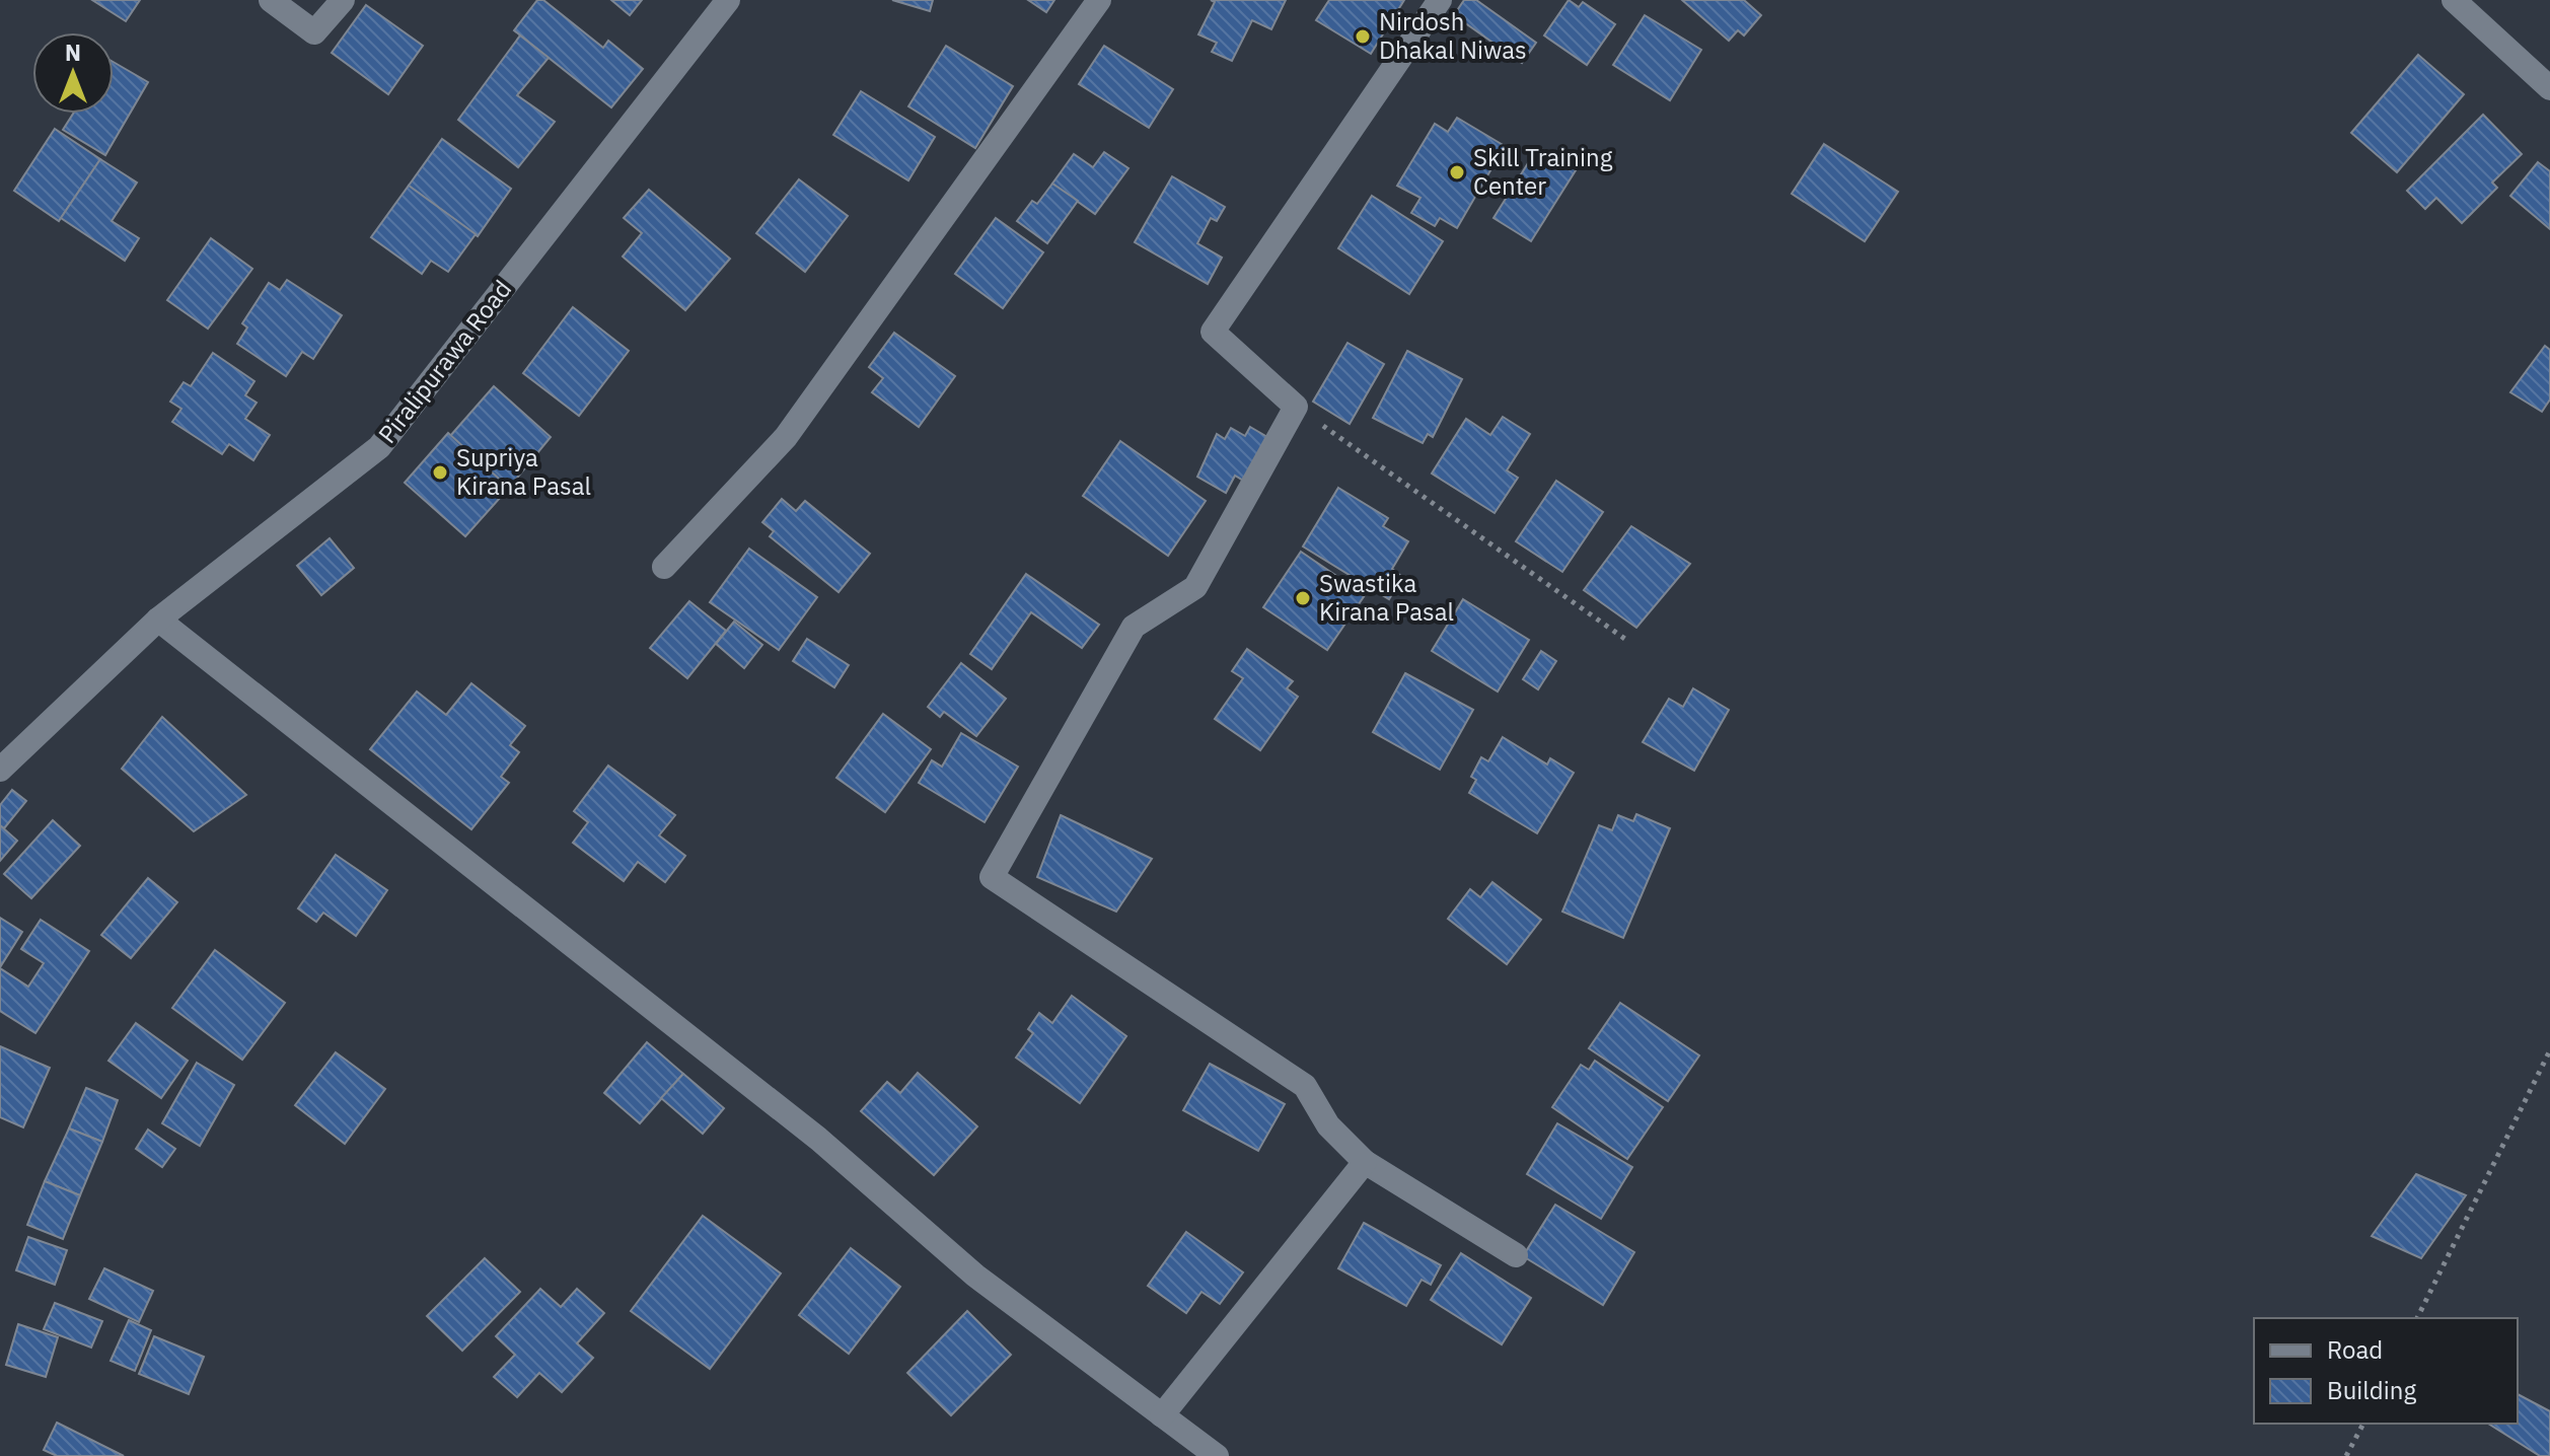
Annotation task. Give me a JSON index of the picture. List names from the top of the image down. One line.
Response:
{"streets":{"street":["Piralipurawa Road"]},"places":["Nirdosh Dhakal Niwas","Skill Training Center","Supriya Kirana Pasal","Swastika Kirana Pasal"],"legend":["Road","Building"],"north":"top"}
